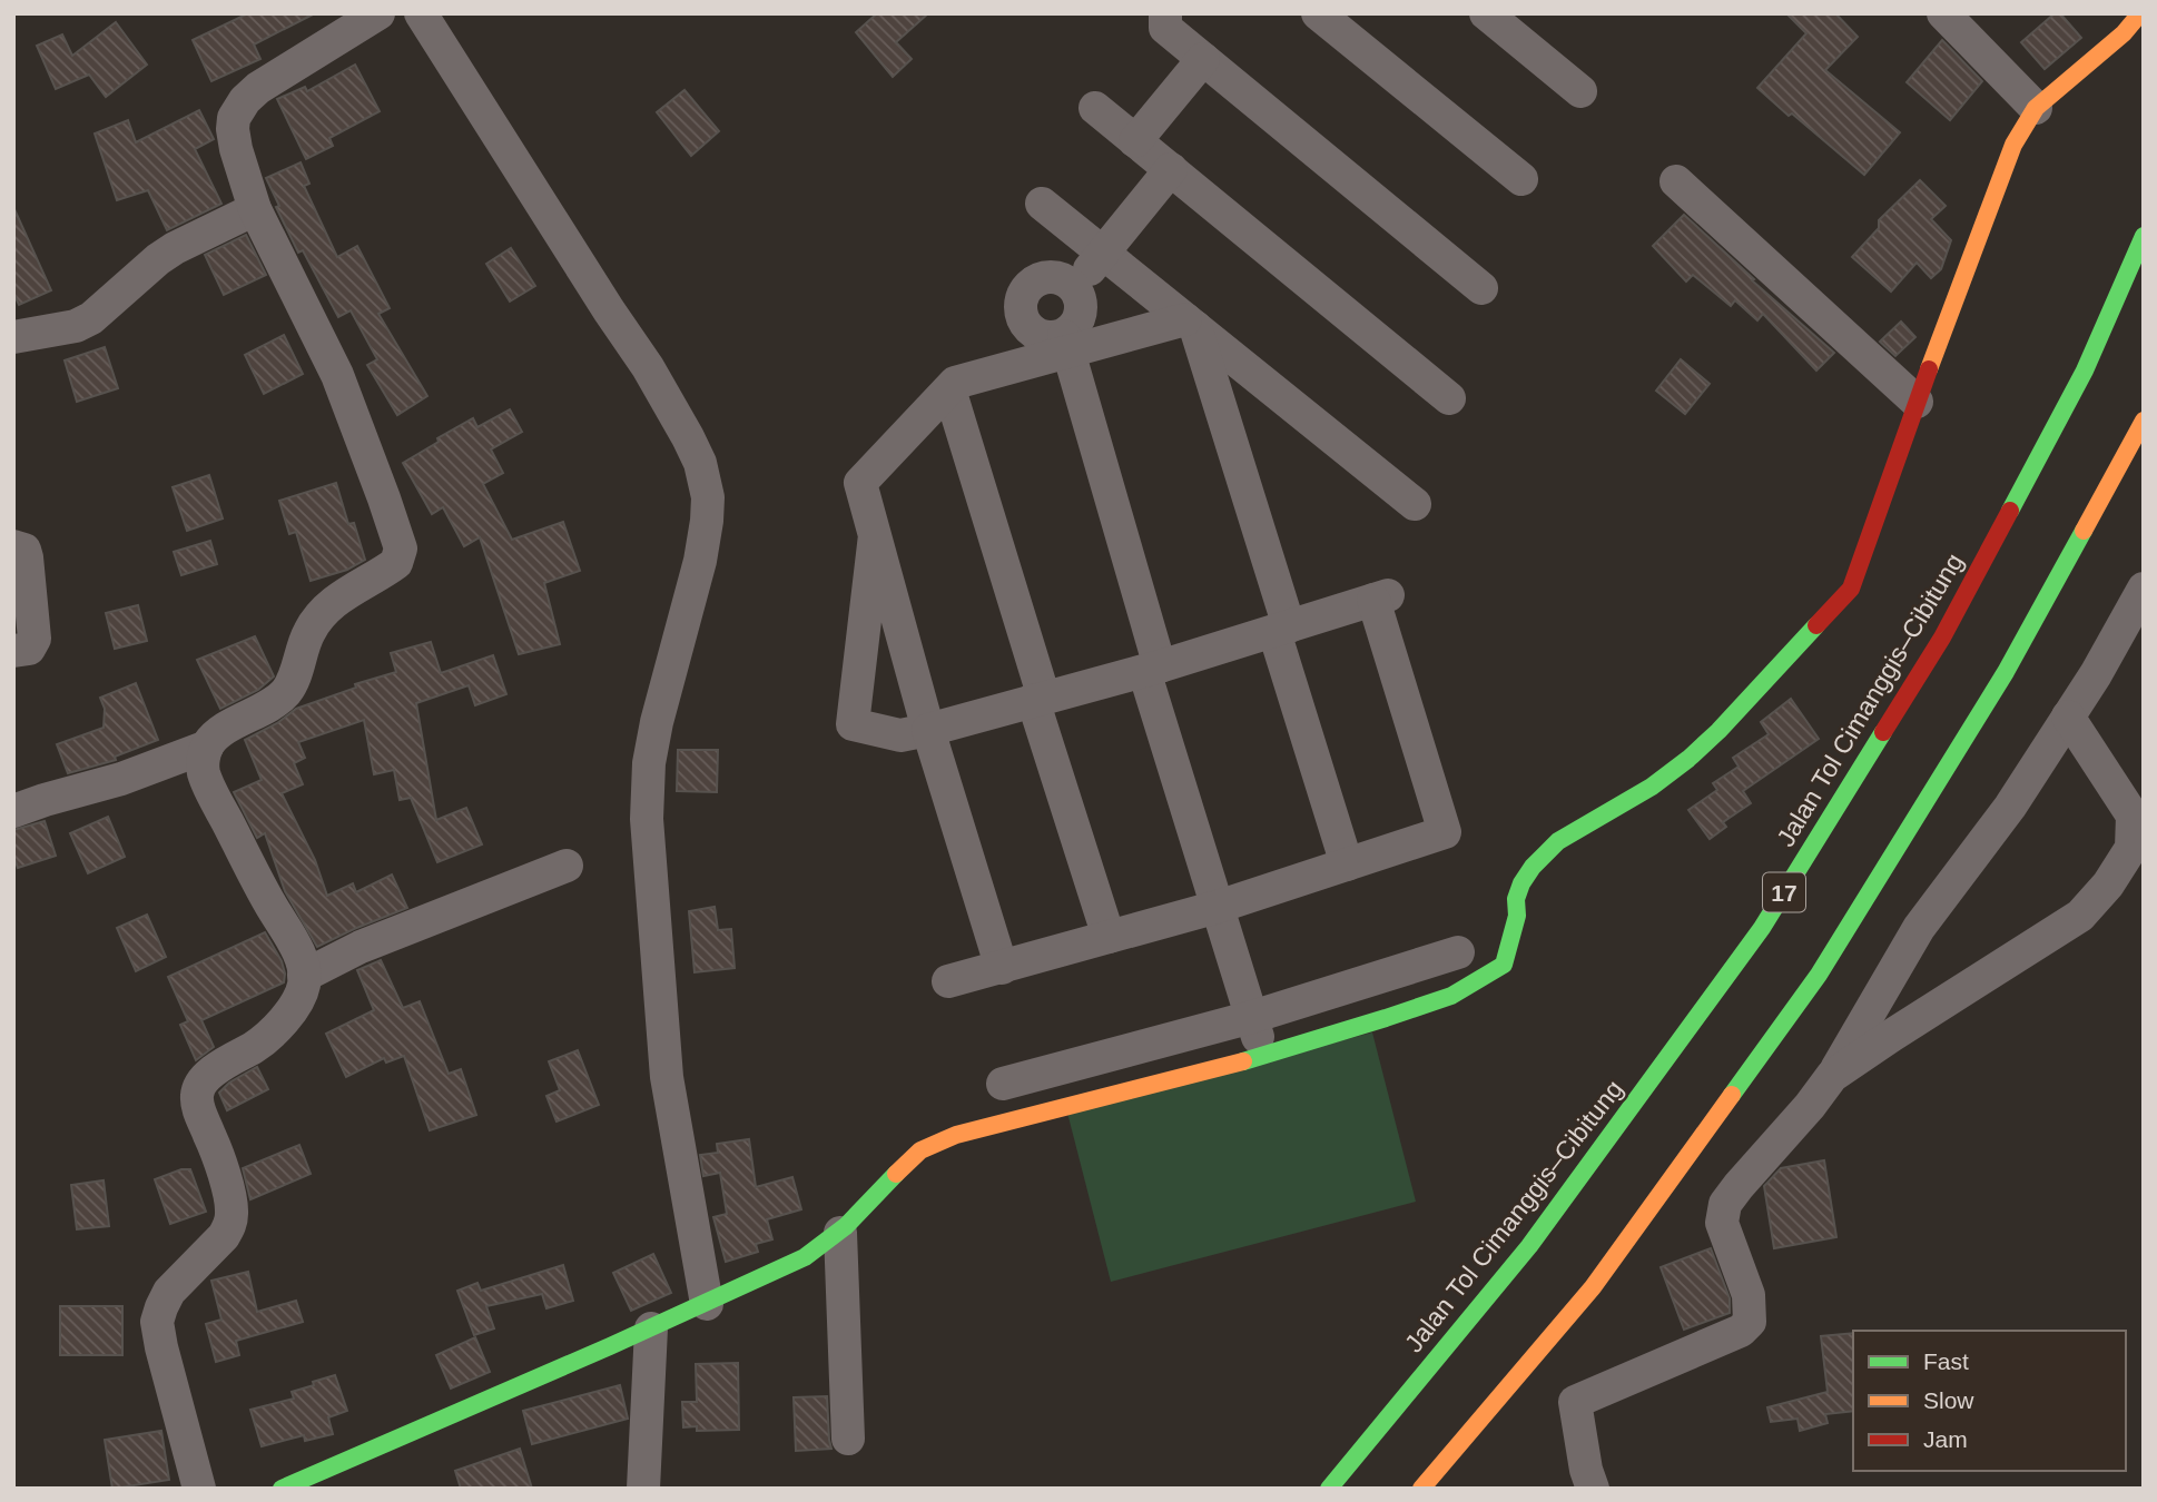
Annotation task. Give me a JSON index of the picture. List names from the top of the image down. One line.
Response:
{"streets":{"main road":["Jalan Tol Cimanggis–Cibitung","17"]},"legend":["Fast","Slow","Jam"]}
